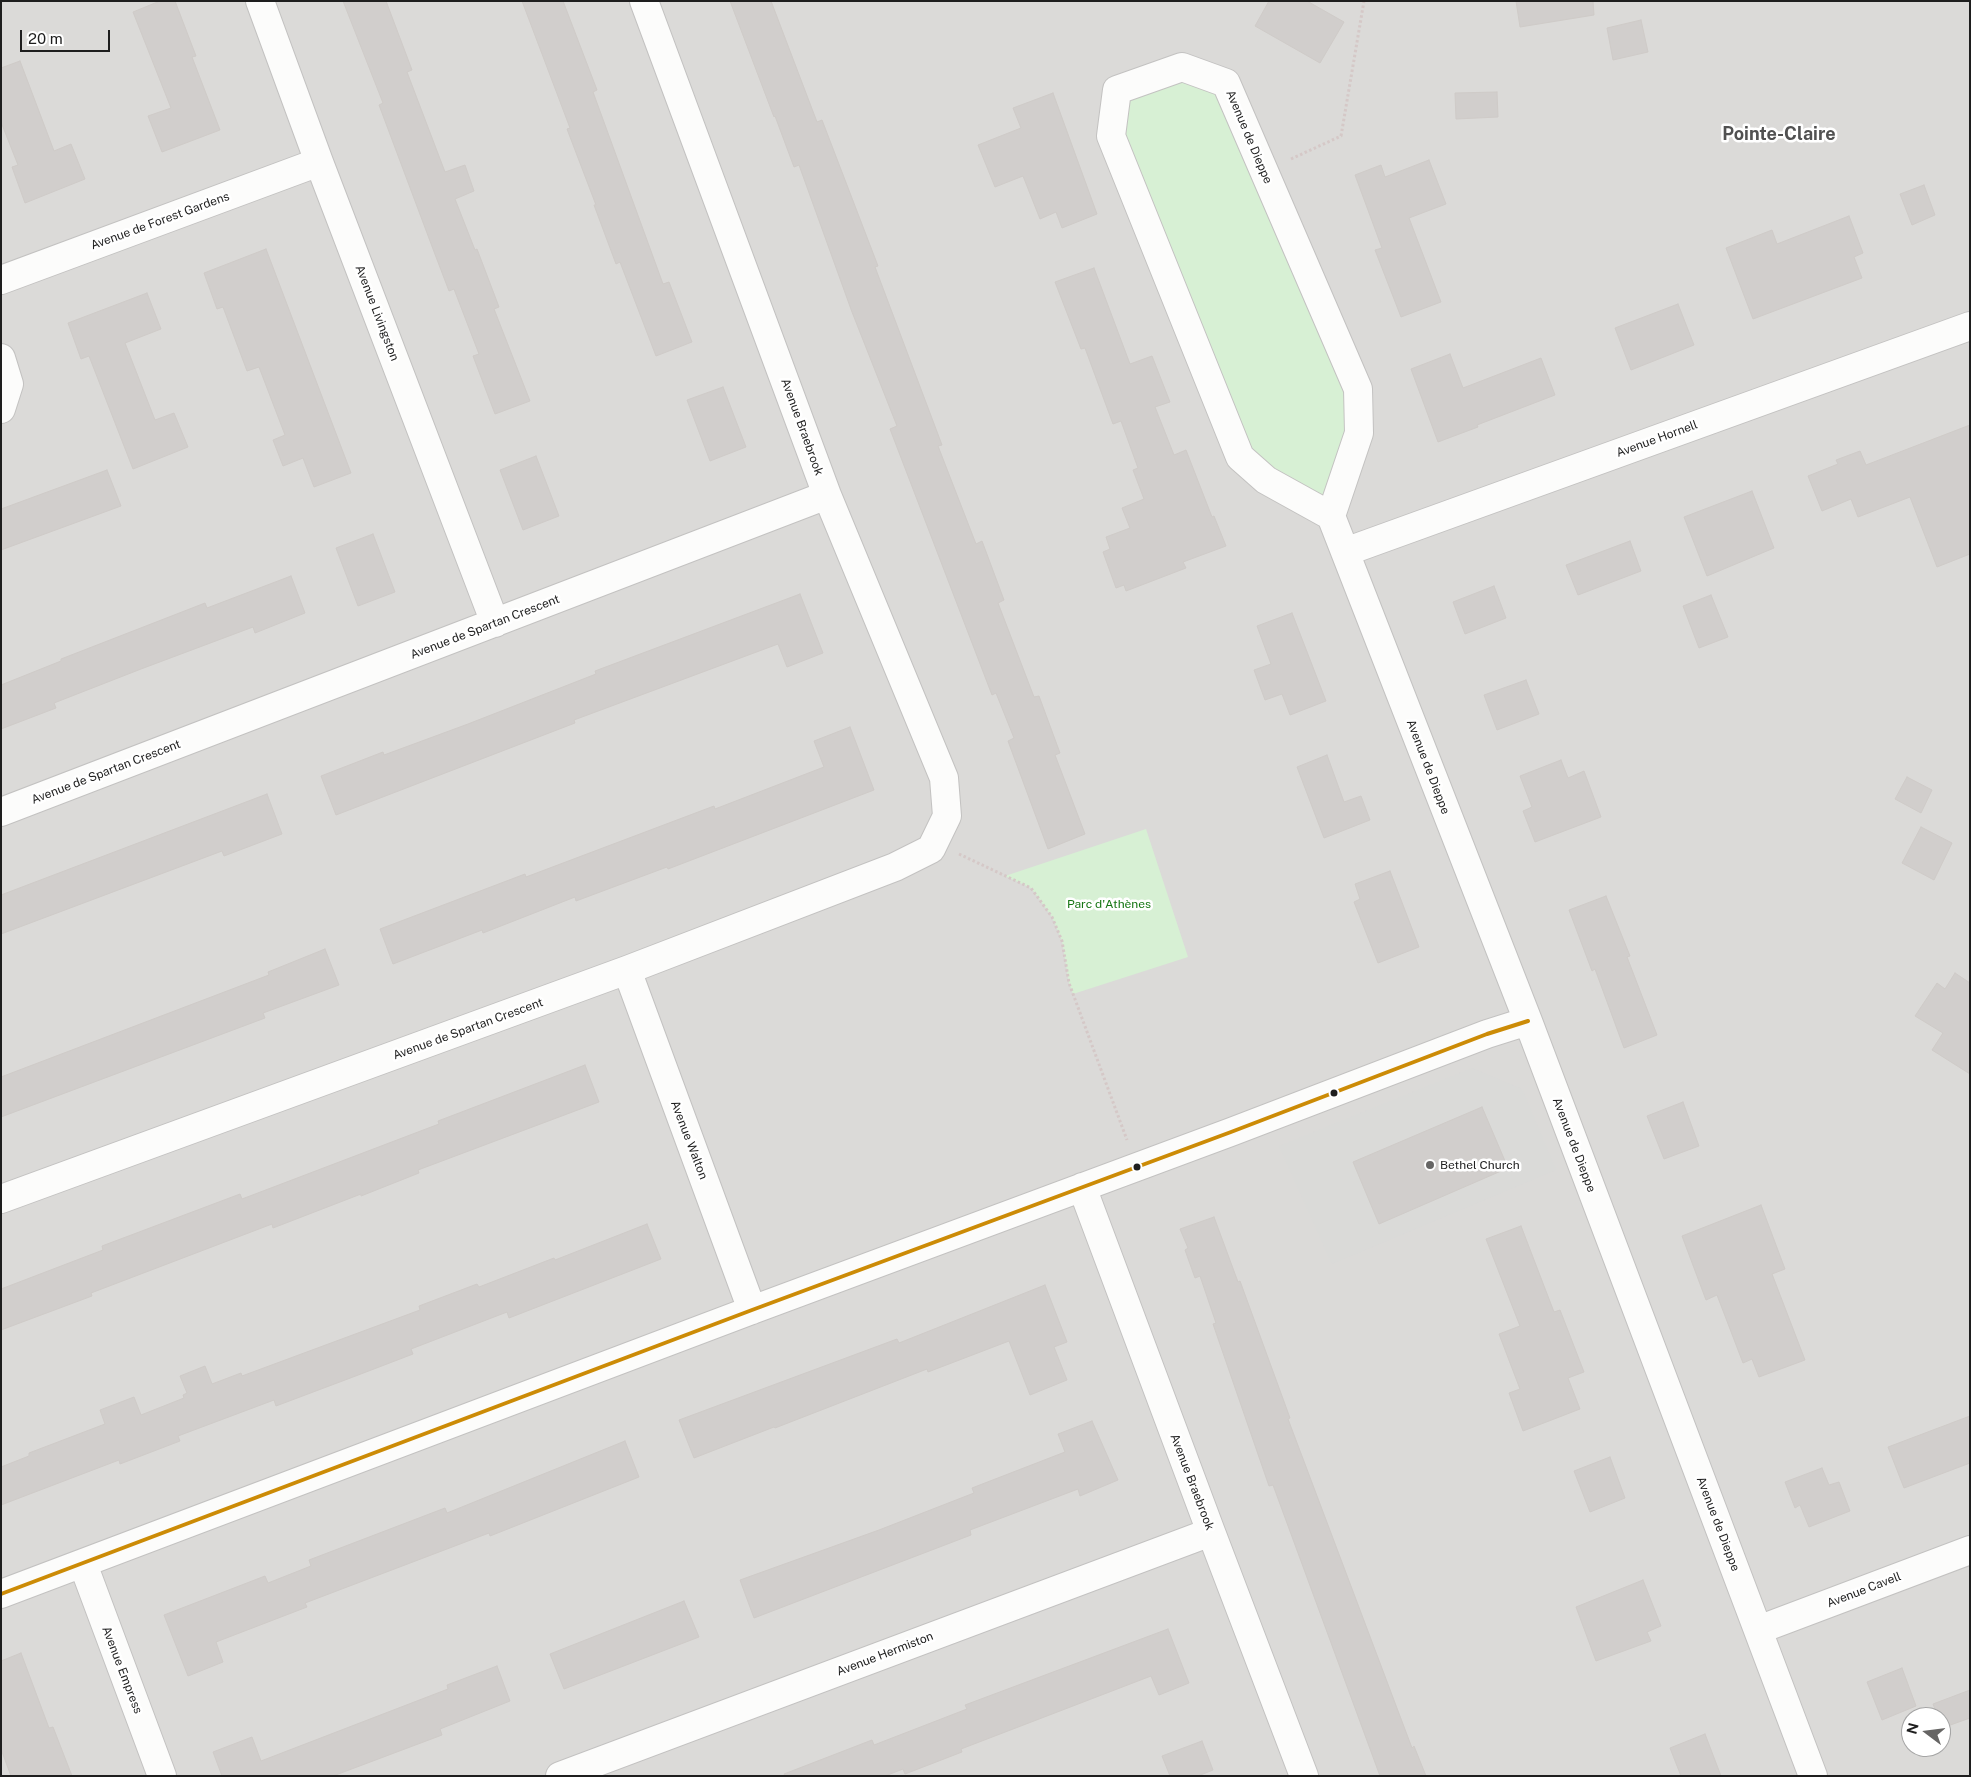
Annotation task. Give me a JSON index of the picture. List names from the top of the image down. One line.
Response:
{"streets":{"street":["Avenue de Dieppe","Avenue de Forest Gardens","Avenue Livingston","Avenue Braebrook","Avenue Hornell","Avenue de Spartan Crescent","Avenue Walton","Avenue Cavell","Avenue Hermiston","Avenue Empress"]},"crossings":[["Avenue de Dieppe","Avenue Hornell"],["Avenue de Dieppe","Avenue Cavell"],["Avenue de Forest Gardens","Avenue Livingston"],["Avenue Livingston","Avenue de Spartan Crescent"],["Avenue Braebrook","Avenue de Spartan Crescent"],["Avenue Braebrook","Avenue Hermiston"],["Avenue de Spartan Crescent","Avenue Walton"]],"districts":["Pointe-Claire"],"parks":["Parc d'Athènes"],"places":["Bethel Church"],"scale_bar":"20 m","north":"left"}
